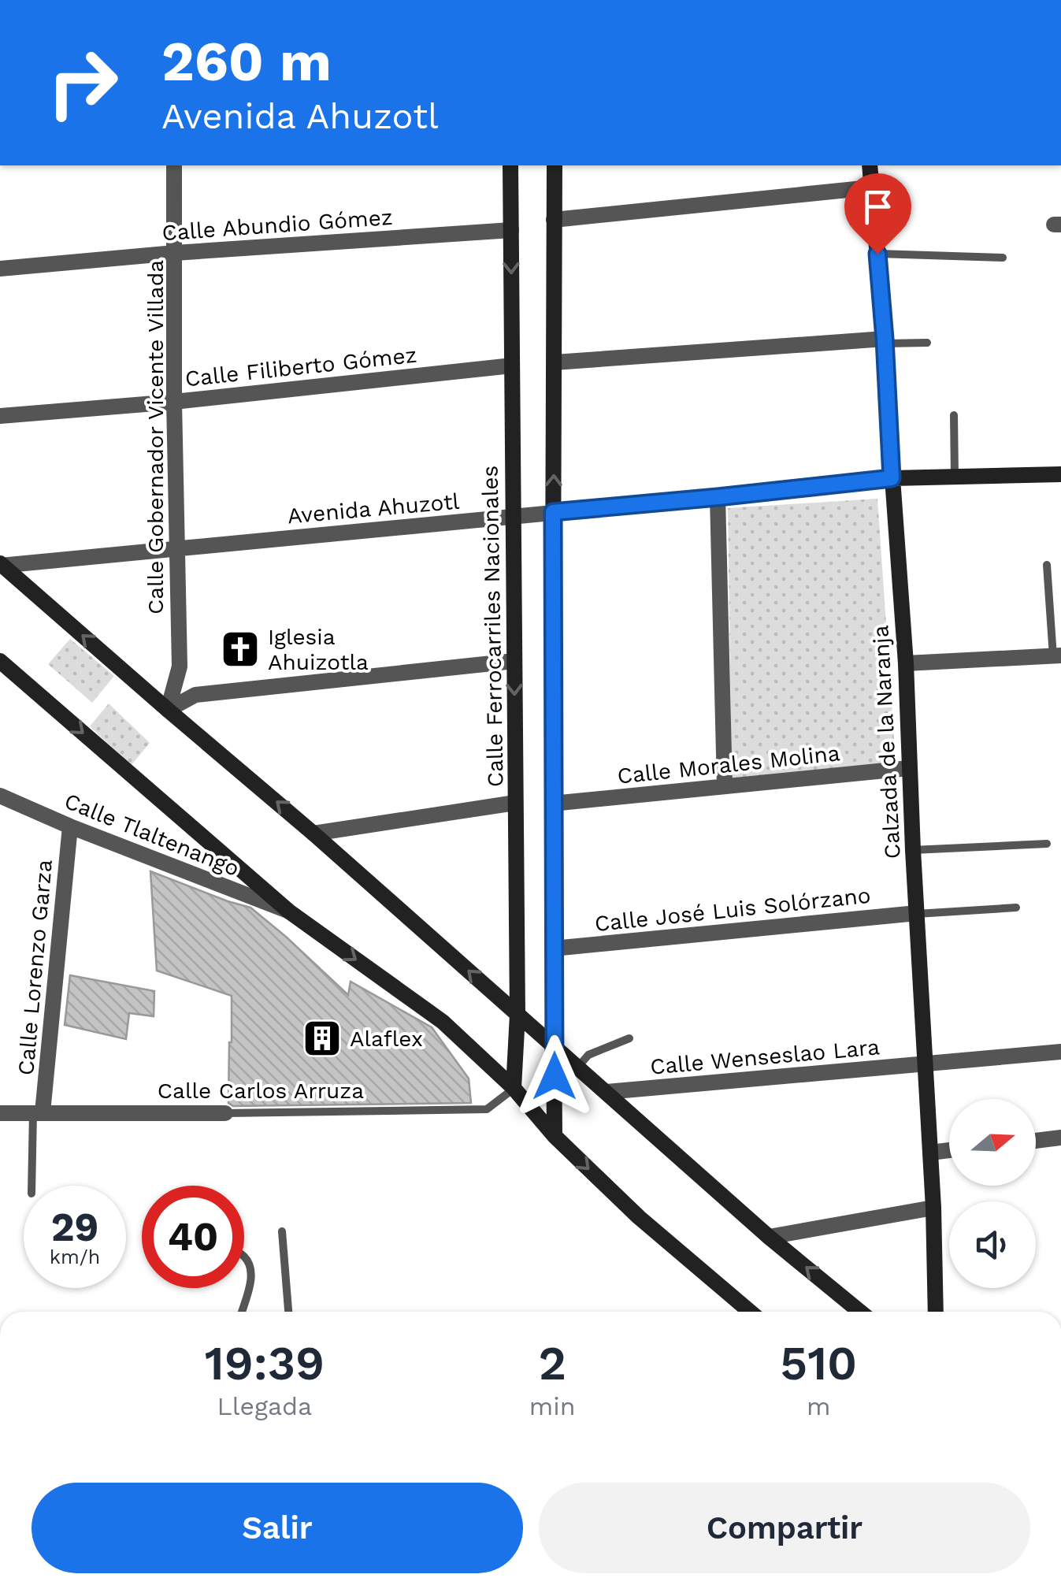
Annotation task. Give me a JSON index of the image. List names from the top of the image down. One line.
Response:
{"streets":{"main road":["Calle Ferrocarriles Nacionales","Calzada de la Naranja"],"street":["Calle Abundio Gómez","Calle Filiberto Gómez","Calle Gobernador Vicente Villada","Avenida Ahuzotl","Calle Morales Molina","Calle Tlaltenango","Calle José Luis Solórzano","Calle Lorenzo Garza","Calle Wenseslao Lara","Calle Carlos Arruza"]},"crossings":[["Calle Abundio Gómez","Calle Gobernador Vicente Villada"],["Calle Abundio Gómez","Calle Ferrocarriles Nacionales"],["Calle Filiberto Gómez","Calle Gobernador Vicente Villada"],["Calle Filiberto Gómez","Calle Ferrocarriles Nacionales"],["Calle Gobernador Vicente Villada","Avenida Ahuzotl"],["Avenida Ahuzotl","Calle Ferrocarriles Nacionales"],["Avenida Ahuzotl","Calzada de la Naranja"],["Calle Ferrocarriles Nacionales","Calle Carlos Arruza"],["Calzada de la Naranja","Calle Morales Molina"],["Calzada de la Naranja","Calle José Luis Solórzano"],["Calzada de la Naranja","Calle Wenseslao Lara"],["Calle Tlaltenango","Calle Lorenzo Garza"],["Calle Lorenzo Garza","Calle Carlos Arruza"]],"places":{"church":["Iglesia Ahuizotla"],"building":["Alaflex"]},"north":"right","page":{"turn":["260 m","Avenida Ahuzotl"],"speed":"29 km/h","limit":"40","eta":["19:39","Llegada","2","min","510","m"],"buttons":["Salir","Compartir"]}}
